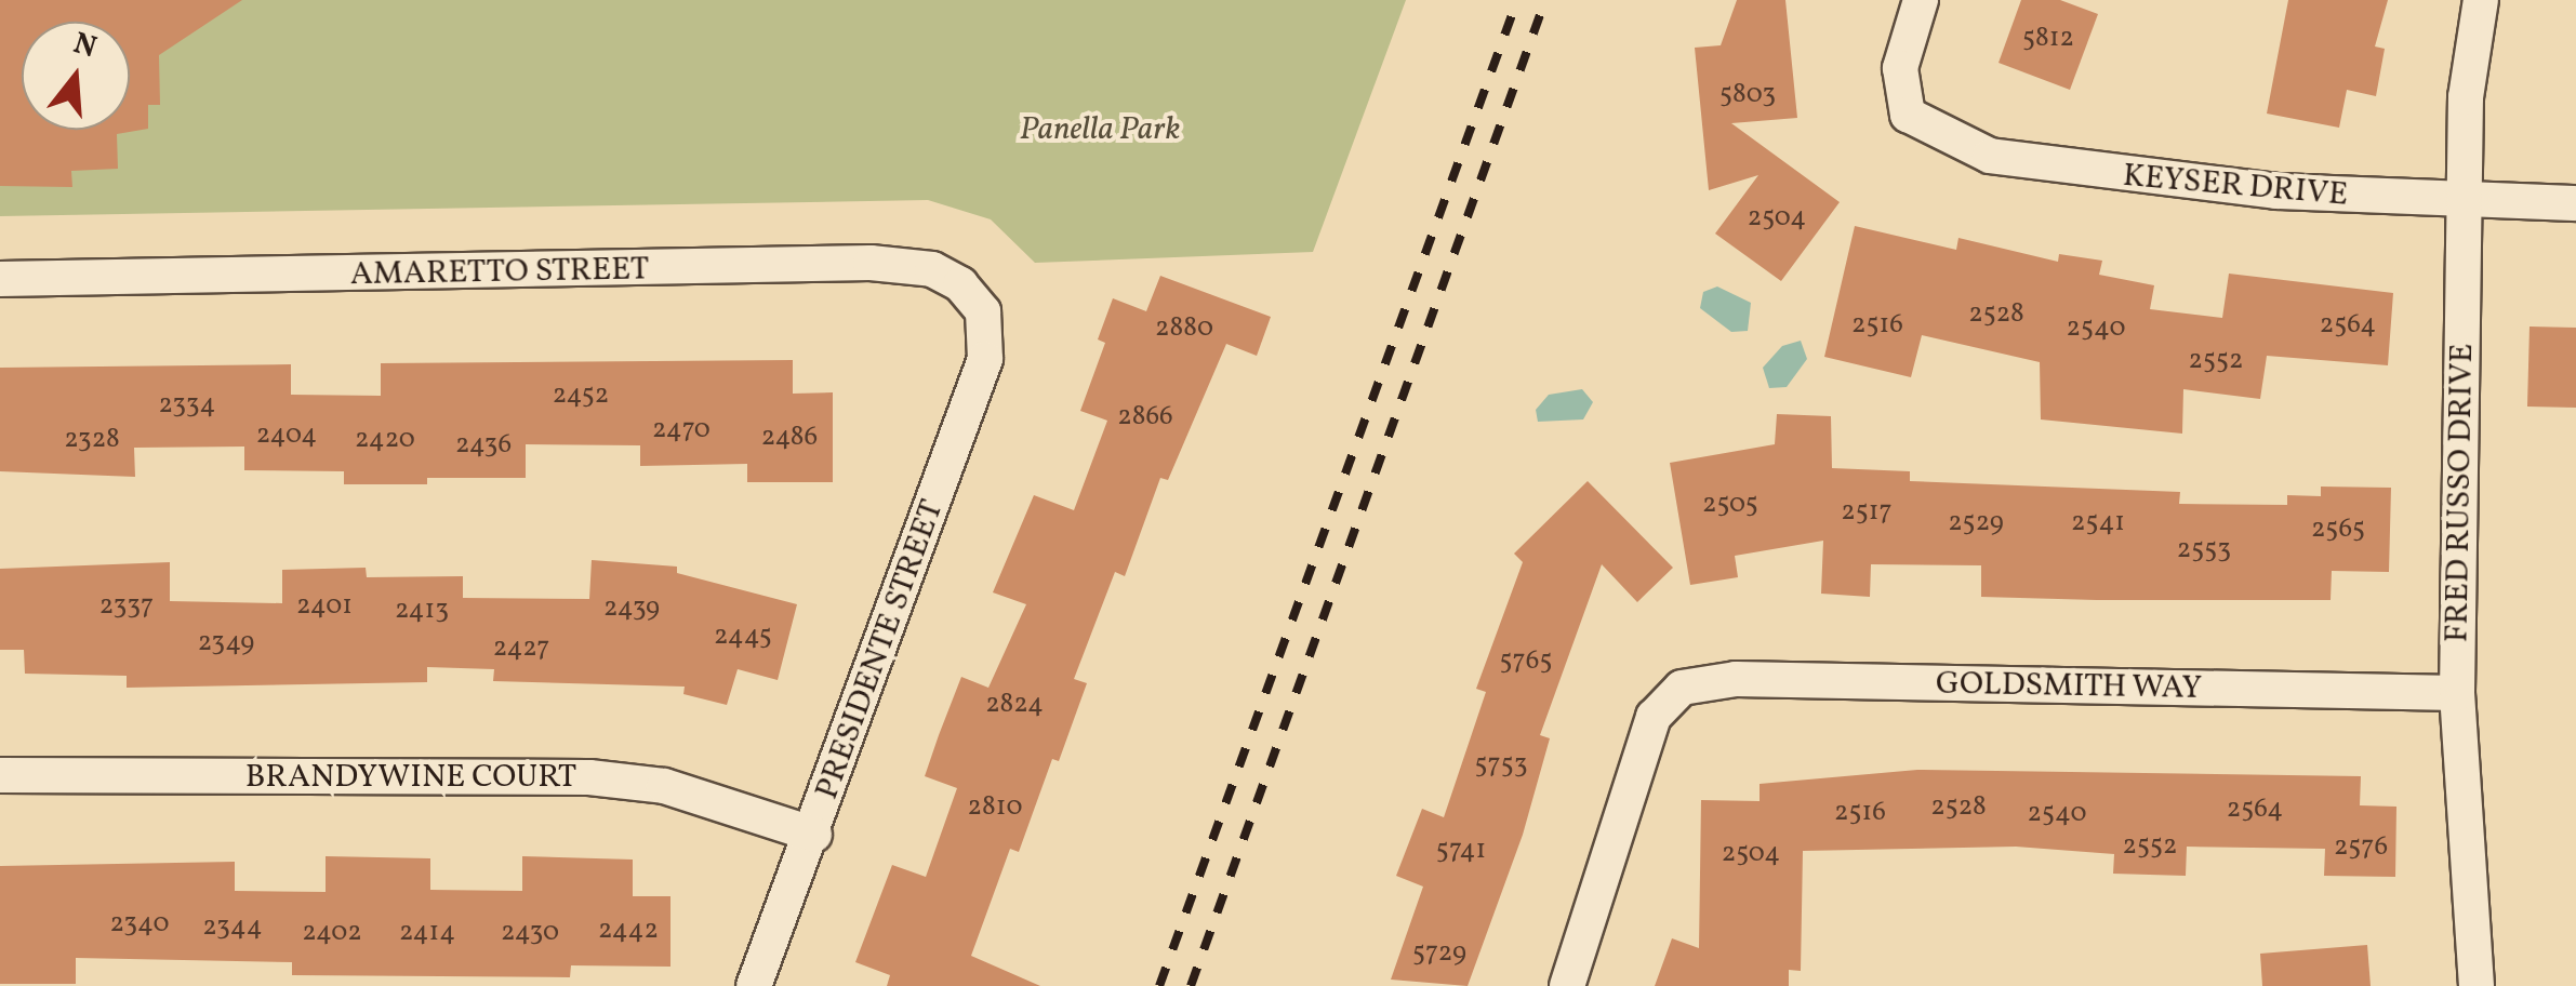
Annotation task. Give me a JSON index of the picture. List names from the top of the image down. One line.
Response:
{"streets":{"street":["KEYSER DRIVE","AMARETTO STREET","FRED RUSSO DRIVE","PRESIDENTE STREET","GOLDSMITH WAY","BRANDYWINE COURT"]},"crossings":[["KEYSER DRIVE","FRED RUSSO DRIVE"],["AMARETTO STREET","PRESIDENTE STREET"],["FRED RUSSO DRIVE","GOLDSMITH WAY"],["PRESIDENTE STREET","BRANDYWINE COURT"]],"parks":["Panella Park"],"house_numbers":["5812","5803","2504","2528","2516","2564","2880","2540","2552","2452","2334","2866","2470","2404","2486","2328","2420","2436","2505","2517","2529","2541","2565","2553","2337","2401","2439","2413","2445","2349","2427","5765","2824","5753","2810","2528","2564","2516","2540","2552","2576","5741","2504","2340","2344","2442","2402","2414","2430","5729"],"north":"top"}
